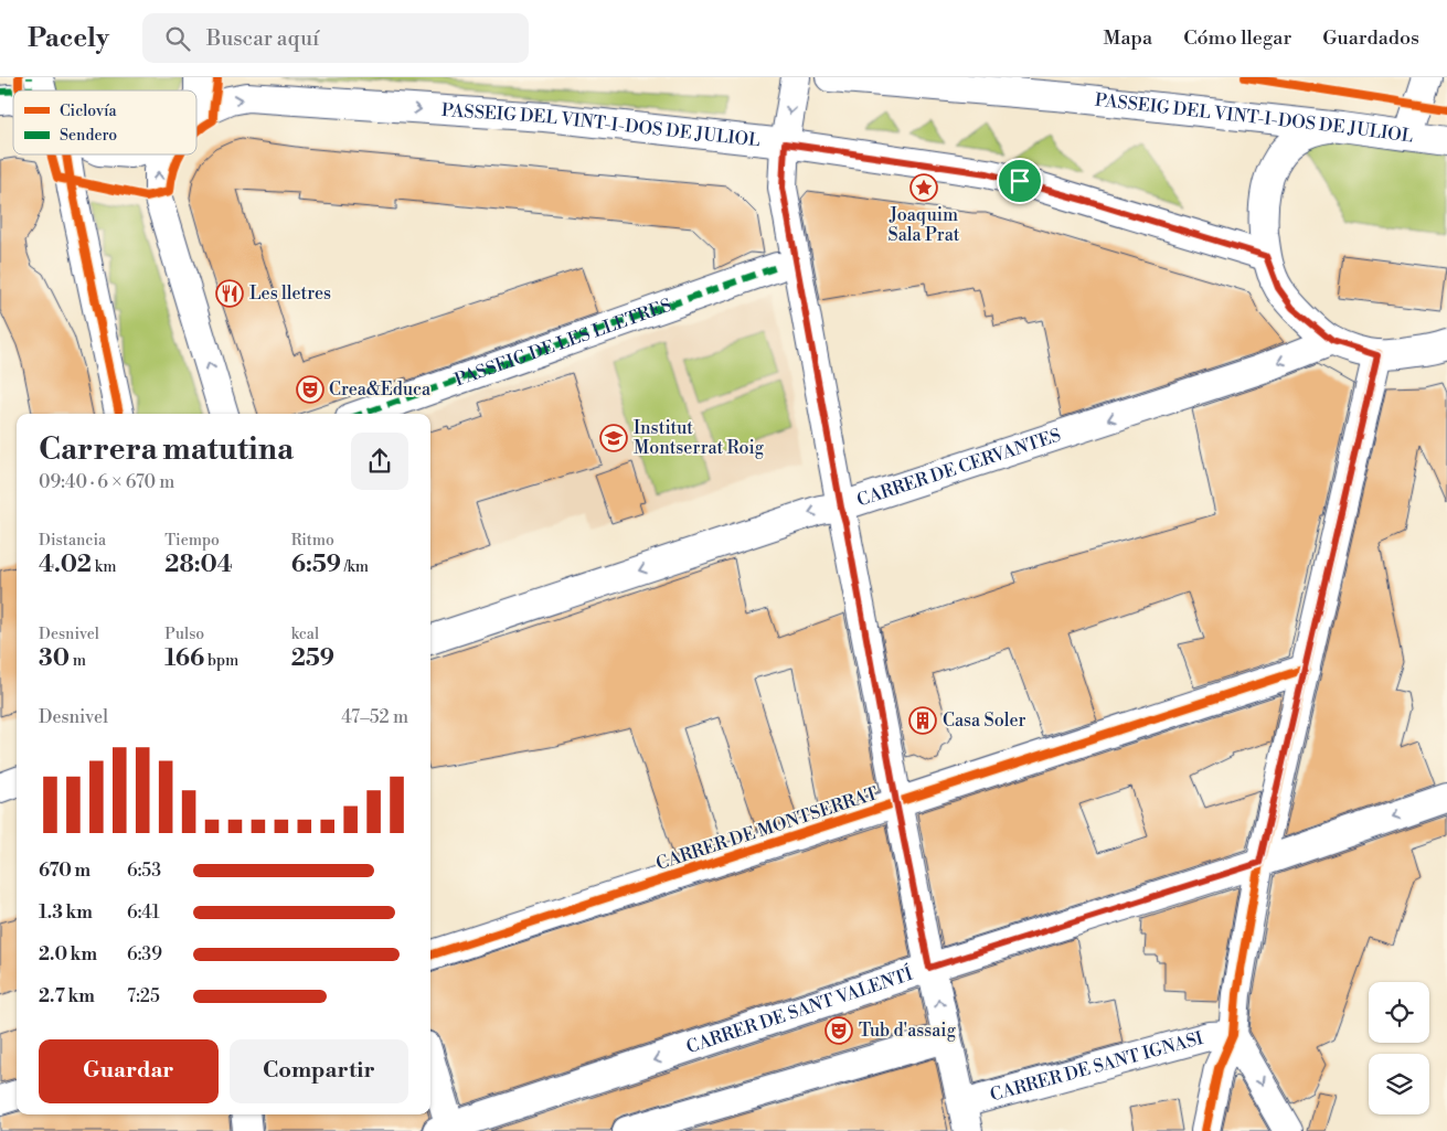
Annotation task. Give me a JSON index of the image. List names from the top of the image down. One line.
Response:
{"streets":{"street":["PASSEIG DEL VINT-I-DOS DE JULIOL","PASSEIG DE LES LLETRES","CARRER DE CERVANTES","CARRER DE MONTSERRAT","CARRER DE SANT VALENTÍ","CARRER DE SANT IGNASI"]},"one_way":["CARRER DE CERVANTES"],"places":{"place":["Joaquim Sala Prat"],"restaurant":["Les lletres"],"theatre":["Crea&Educa","Tub d'assaig"],"school or university":["Institut Montserrat Roig"],"building":["Casa Soler"]},"legend":["Ciclovía","Sendero"],"page":{"header":"Pacely","search":"Buscar aquí","nav":["Mapa","Cómo llegar","Guardados"],"heading":["Carrera matutina","09:40 · 6 × 670 m"],"stats":[["Distancia","4.02 km"],["Tiempo","28:04"],["Ritmo","6:59 /km"],["Desnivel","30 m"],["Pulso","166 bpm"],["kcal","259"]],"chart":["Desnivel","47–52 m"],"list":[{"name":"670 m","note":"6:53"},{"name":"1.3 km","note":"6:41"},{"name":"2.0 km","note":"6:39"},{"name":"2.7 km","note":"7:25"}],"buttons":["Guardar","Compartir"]}}
